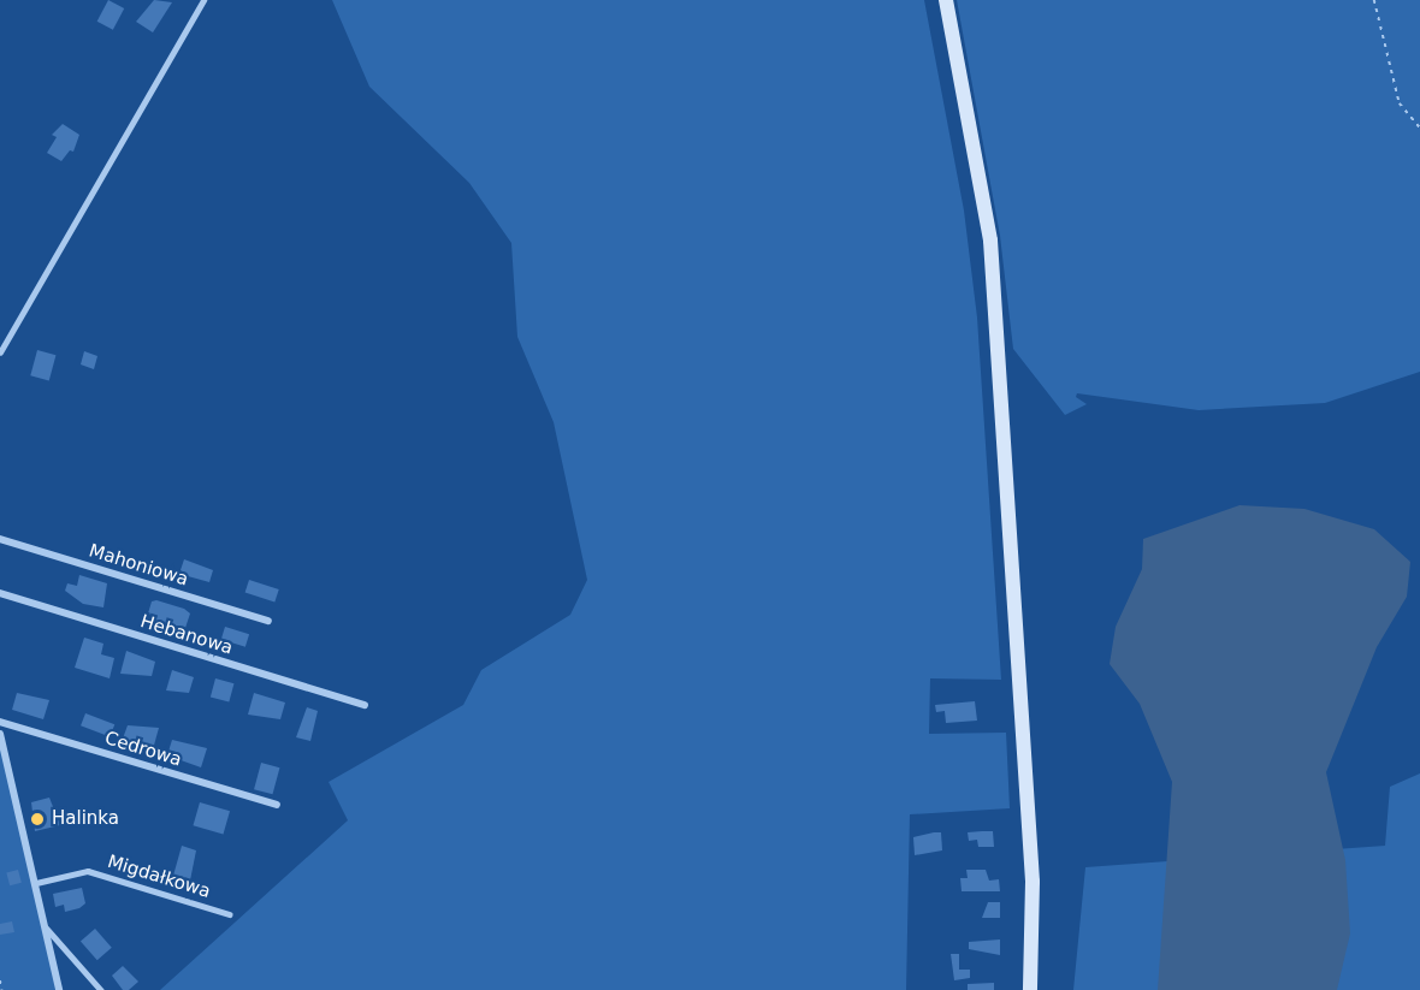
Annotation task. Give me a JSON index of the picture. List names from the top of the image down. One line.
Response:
{"streets":{"street":["Mahoniowa","Hebanowa","Cedrowa"],"lane":["Migdałkowa"]},"places":["Halinka"]}
